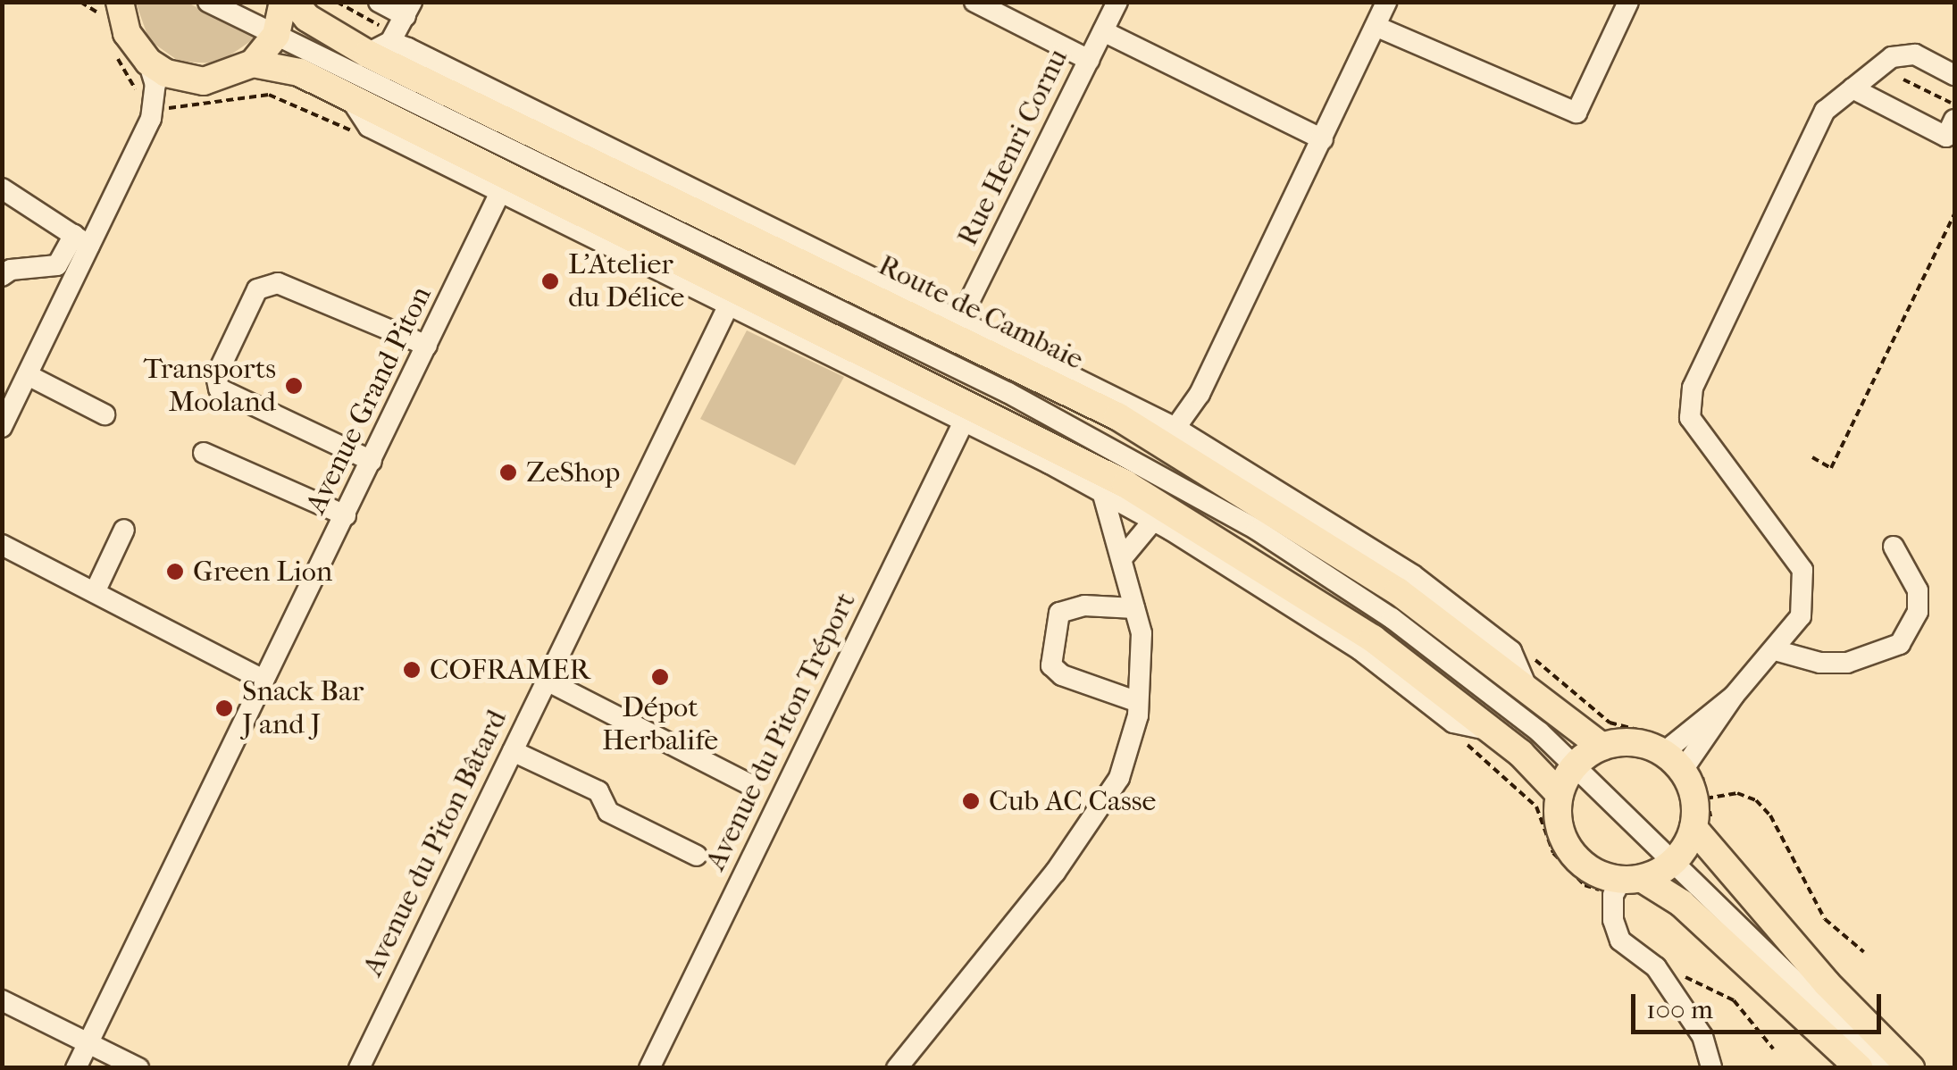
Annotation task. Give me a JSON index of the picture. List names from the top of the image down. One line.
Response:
{"streets":{"main road":["Route de Cambaie"],"street":["Rue Henri Cornu","Avenue Grand Piton","Avenue du Piton Tréport","Avenue du Piton Bâtard"]},"places":["L'Atelier du Délice","Transports Mooland","ZeShop","Green Lion","COFRAMER","Dépot Herbalife","Snack Bar J and J","Cub AC Casse"],"scale_bar":"100 m"}
